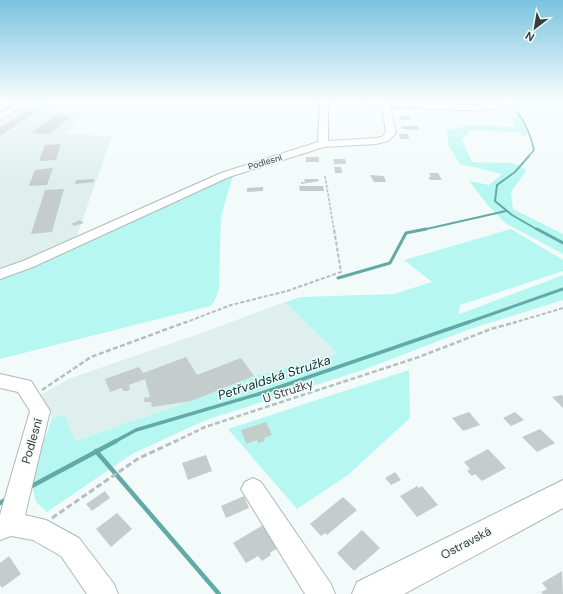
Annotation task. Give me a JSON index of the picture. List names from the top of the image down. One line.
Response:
{"streets":{"main road":["Ostravská"],"street":["Podlesní"],"path":["U Stružky"]},"crossings":[["Podlesní","U Stružky"]],"water":["Petřvaldská Stružka"],"north":"bottom left"}
